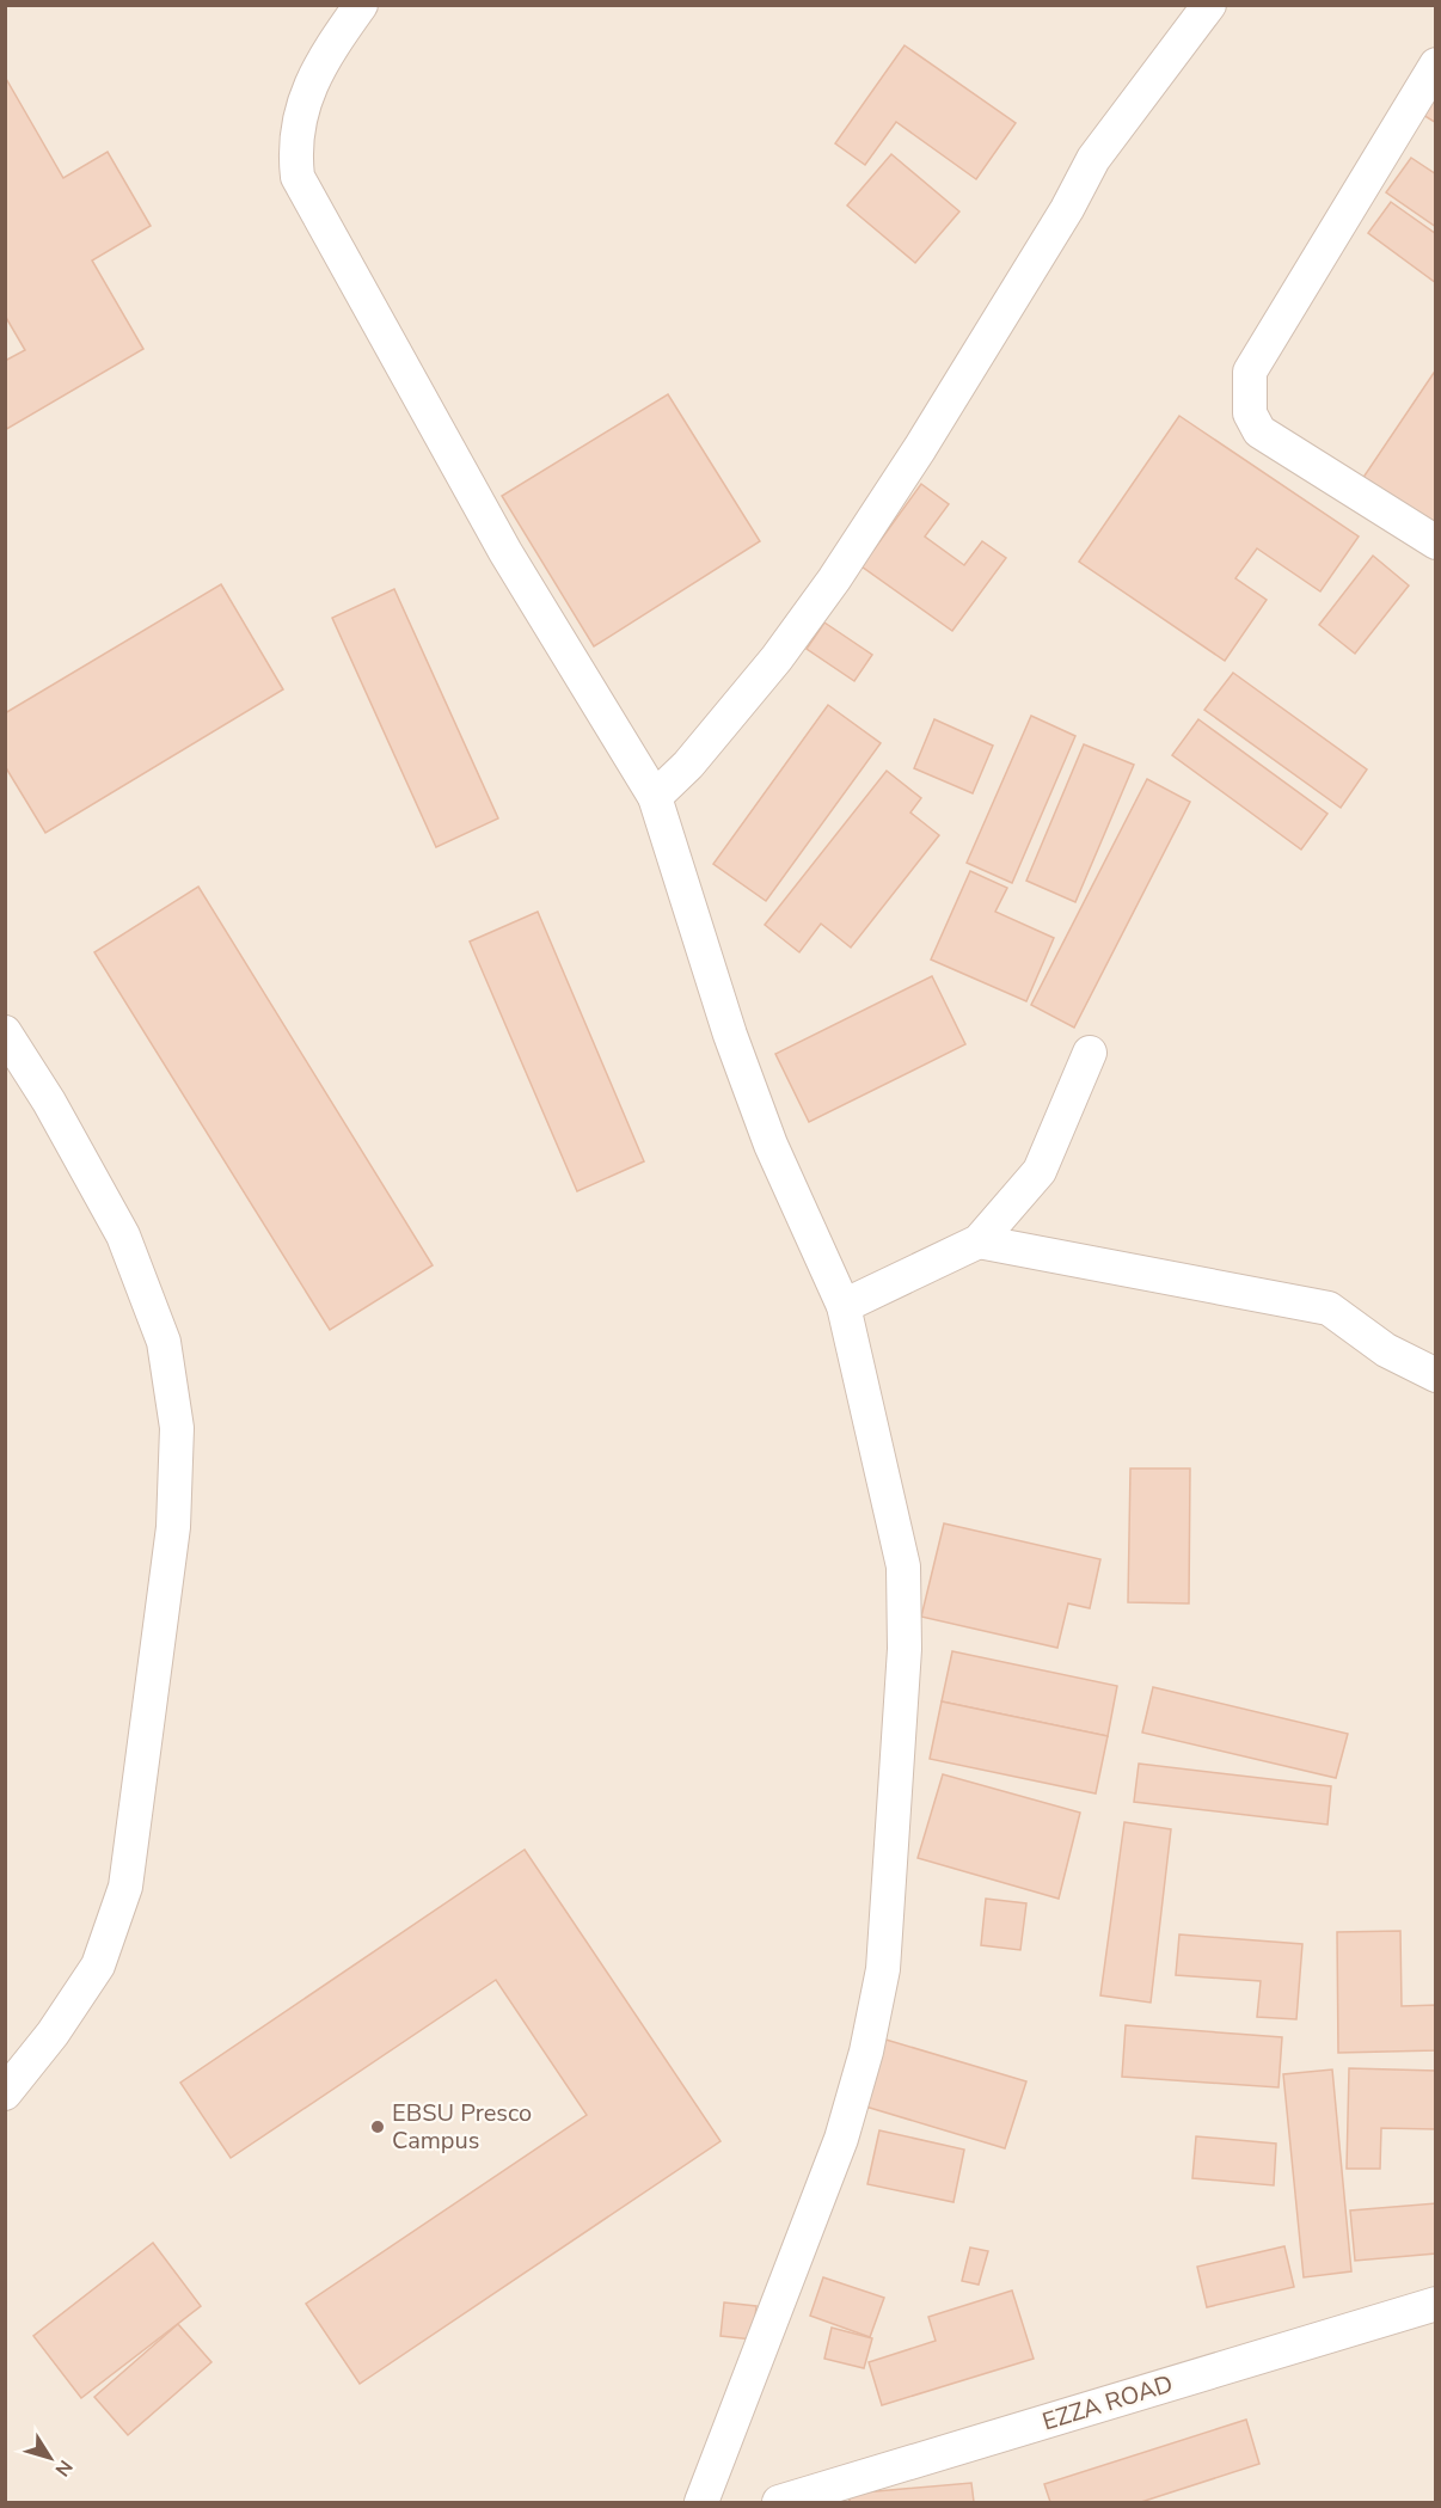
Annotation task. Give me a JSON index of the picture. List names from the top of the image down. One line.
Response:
{"streets":{"street":["EZZA ROAD"]},"places":["EBSU Presco Campus"],"north":"bottom right"}
